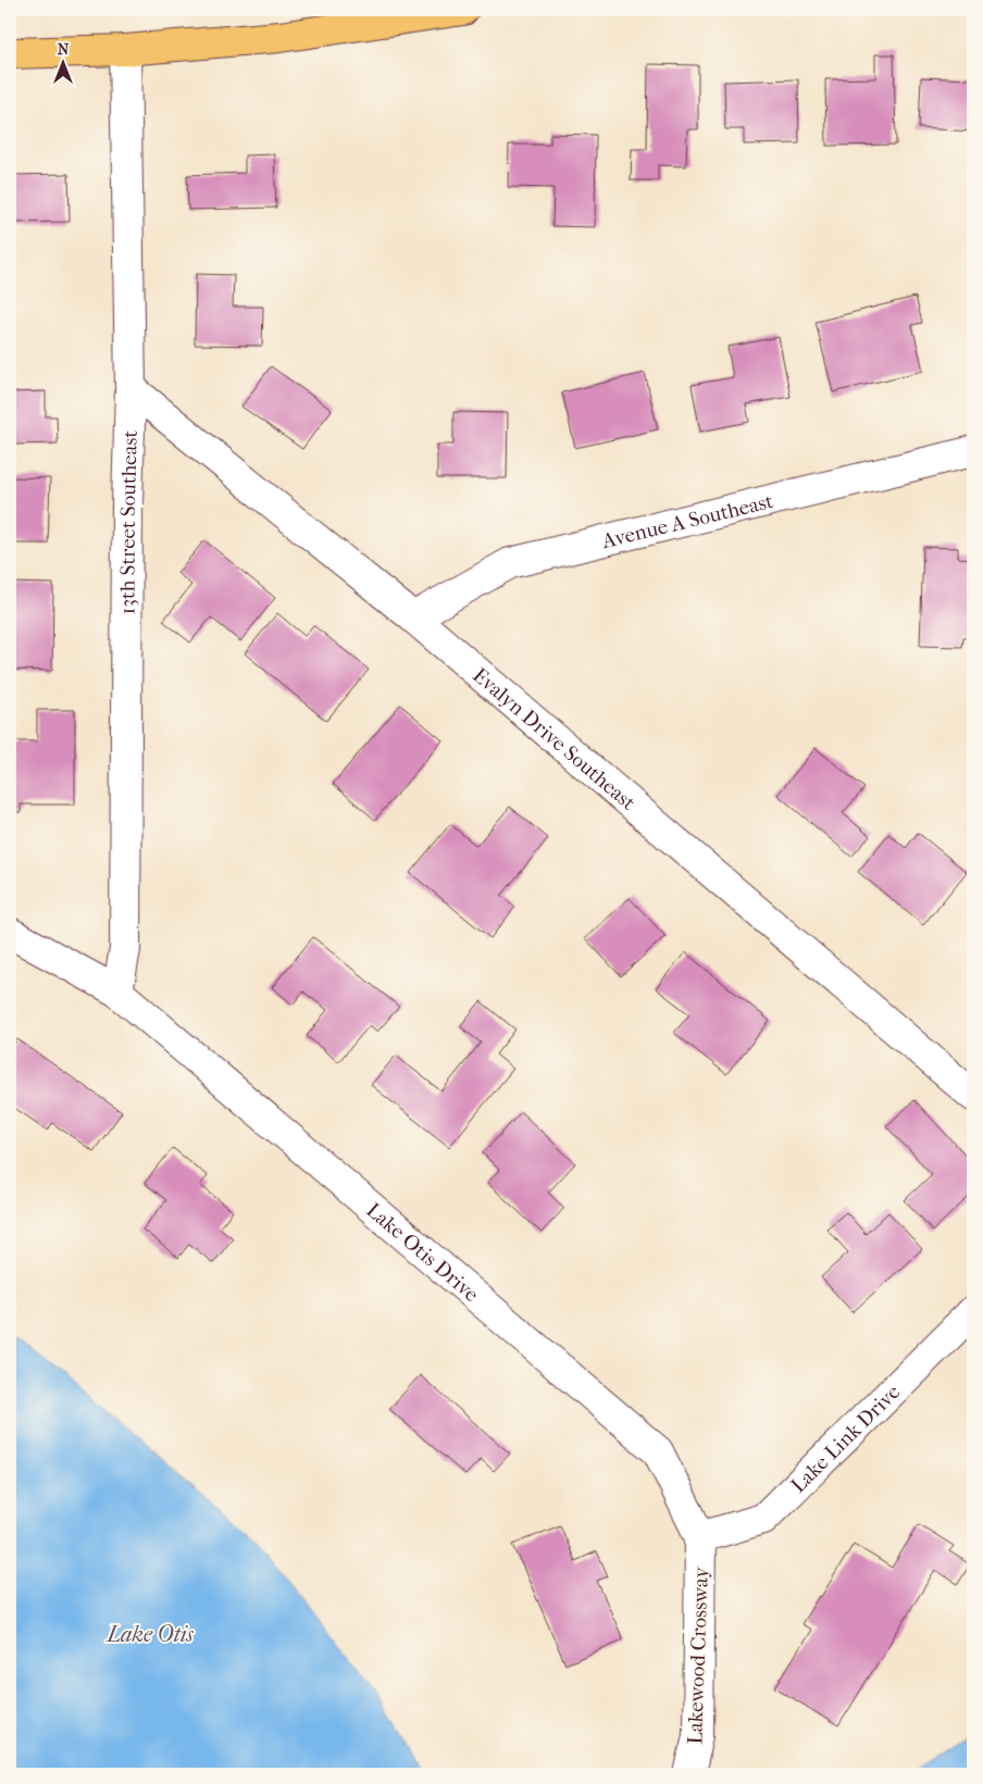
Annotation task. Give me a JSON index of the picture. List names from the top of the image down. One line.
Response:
{"streets":{"street":["Avenue A Southeast","13th Street Southeast","Evalyn Drive Southeast","Lake Otis Drive","Lake Link Drive","Lakewood Crossway"]},"crossings":[["Avenue A Southeast","Evalyn Drive Southeast"],["13th Street Southeast","Evalyn Drive Southeast"],["13th Street Southeast","Lake Otis Drive"],["Lake Otis Drive","Lake Link Drive"],["Lake Otis Drive","Lakewood Crossway"],["Lake Link Drive","Lakewood Crossway"]],"water":["Lake Otis"],"north":"top"}
